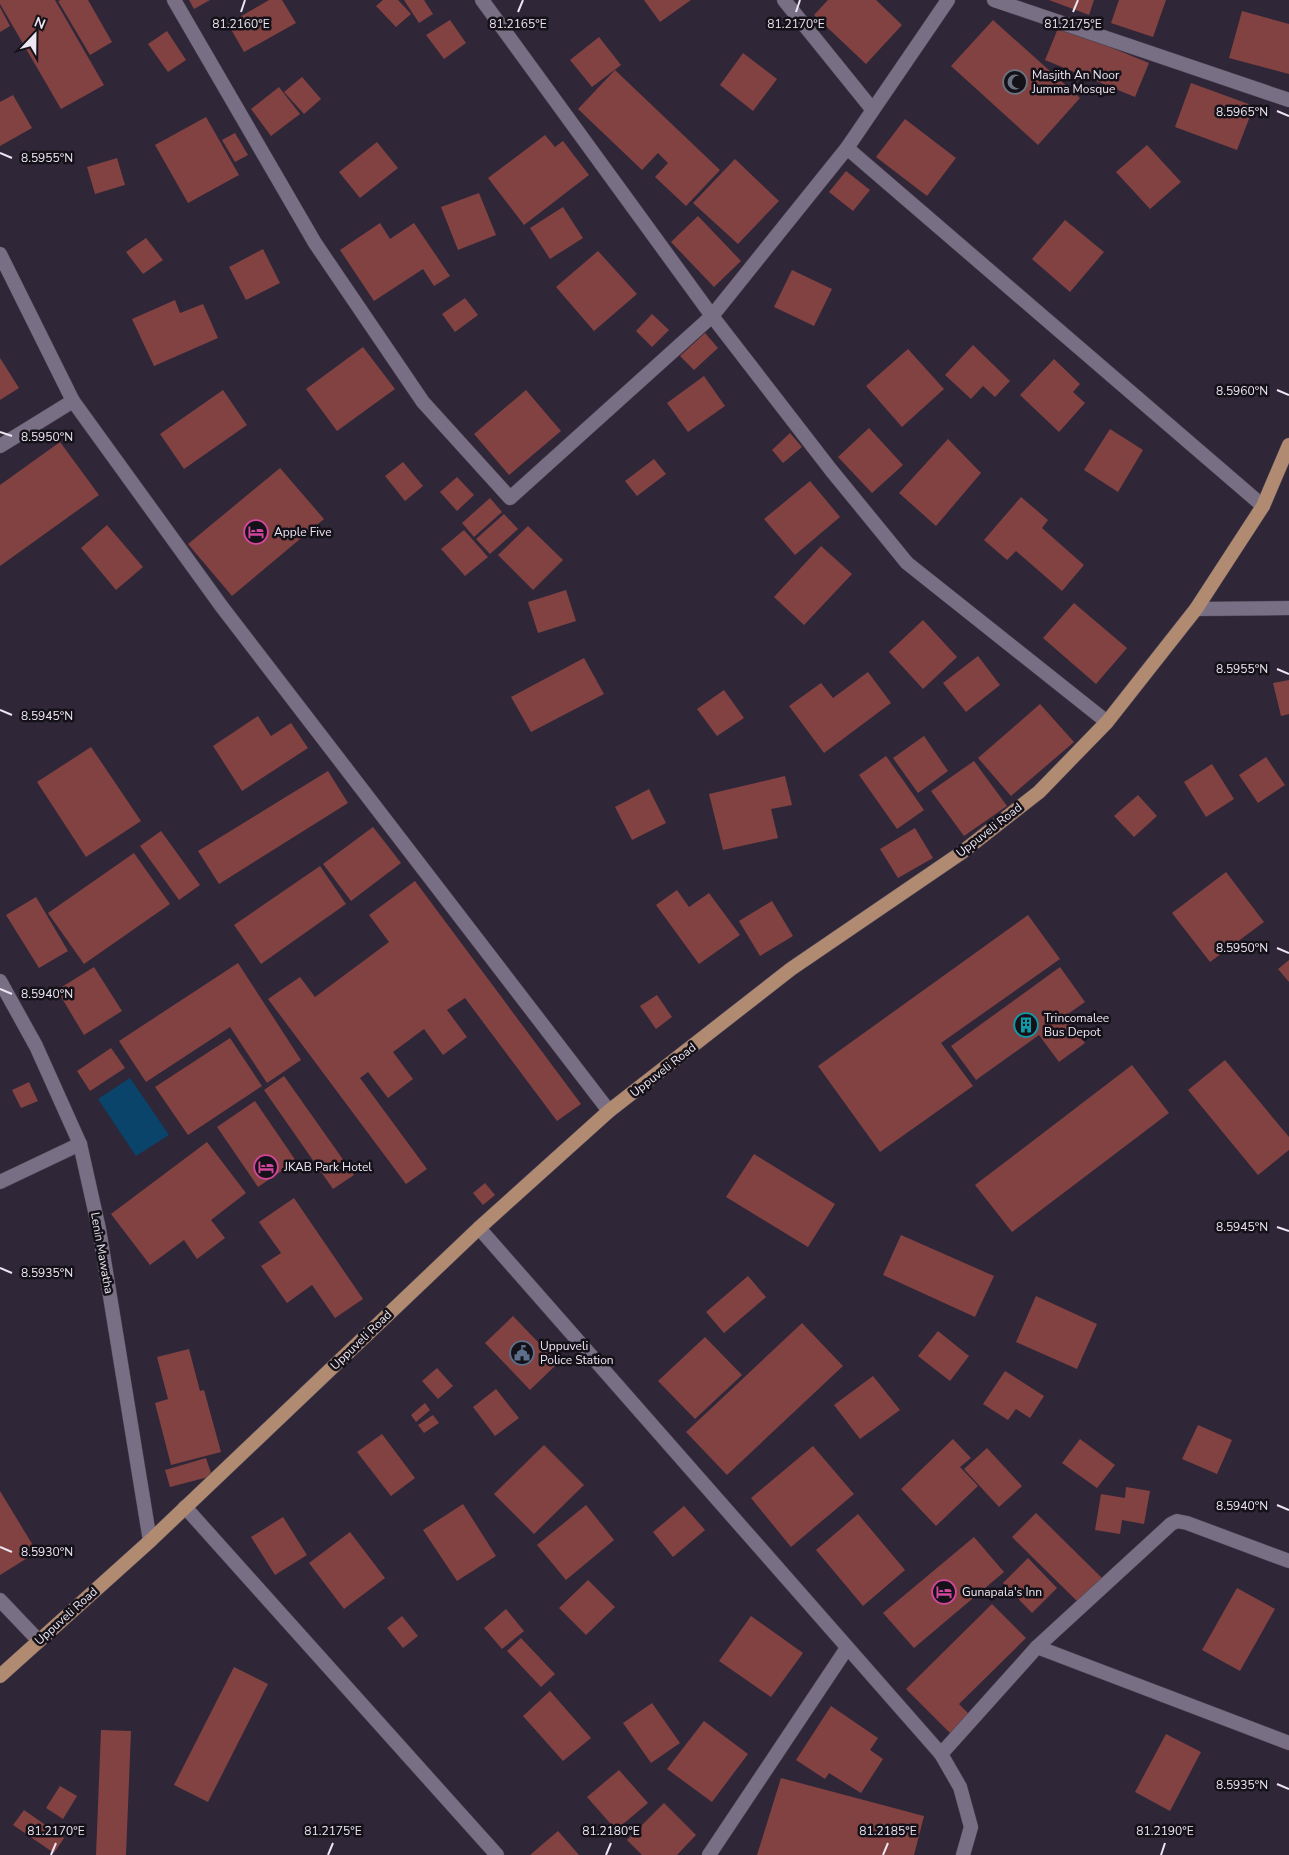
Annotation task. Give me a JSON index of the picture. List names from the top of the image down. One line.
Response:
{"streets":{"main road":["Uppuveli Road"],"street":["Lenin Mawatha"]},"crossings":[["Uppuveli Road","Lenin Mawatha"]],"places":{"mosque":["Masjith An Noor Jumma Mosque"],"hotel":["Apple Five","JKAB Park Hotel","Gunapala's Inn"],"building":["Trincomalee Bus Depot"],"public building":["Uppuveli Police Station"]},"north":"top","coordinates":["81.2160°E","81.2165°E","81.2170°E","81.2175°E","8.5965°N","8.5955°N","8.5960°N","8.5950°N","8.5945°N","8.5940°N","8.5935°N","8.5930°N","81.2180°E","81.2185°E","81.2190°E"]}
